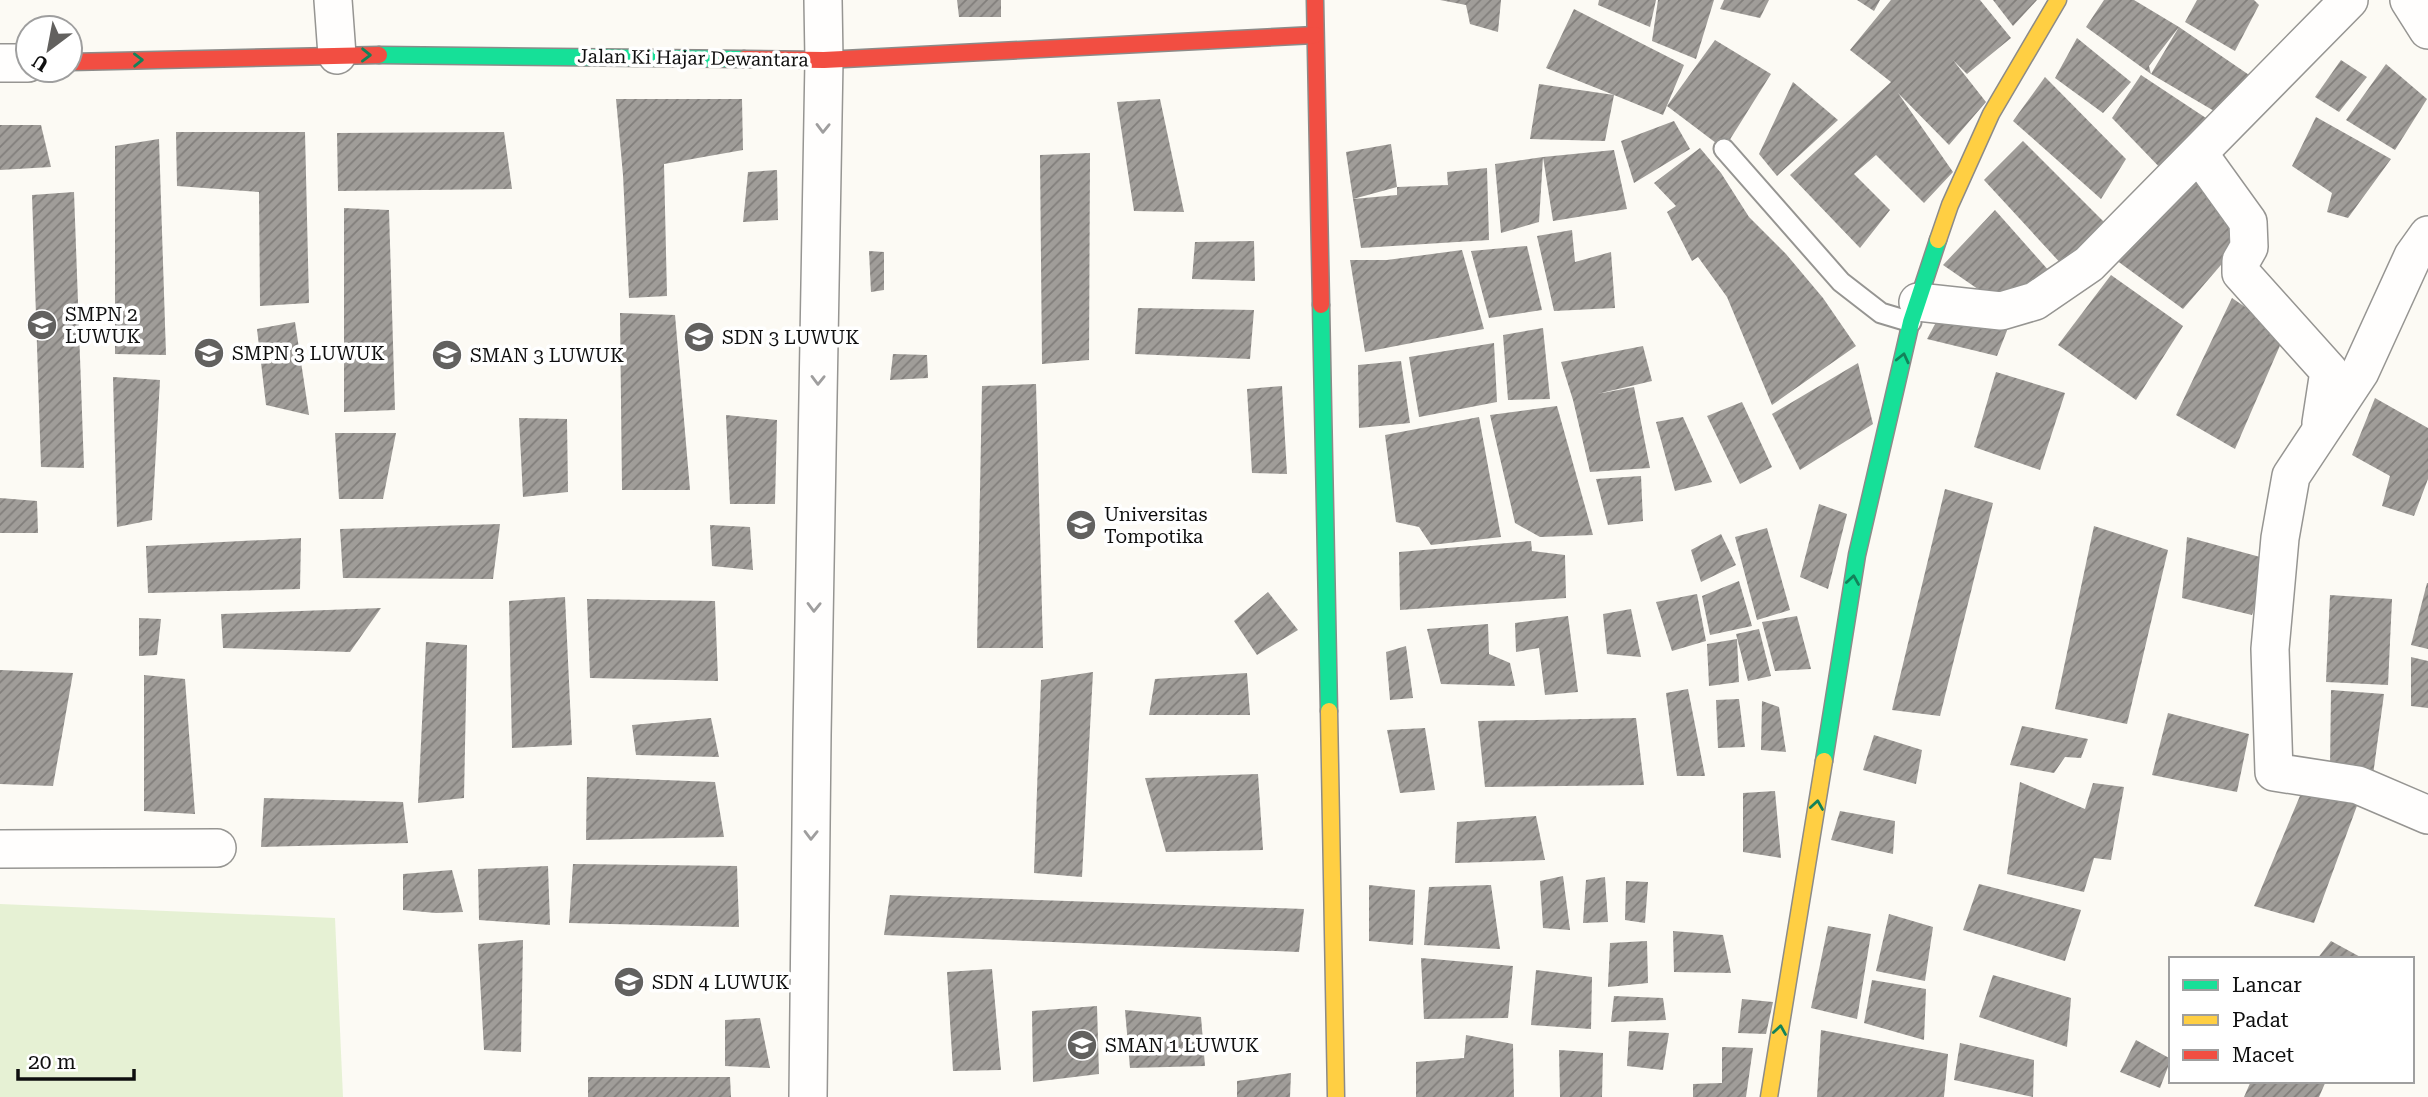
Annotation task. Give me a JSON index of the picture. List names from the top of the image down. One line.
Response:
{"streets":{"street":["Jalan Ki Hajar Dewantara"]},"one_way":["Jalan Ki Hajar Dewantara"],"places":{"school or university":["SMPN 2 LUWUK","SDN 3 LUWUK","SMPN 3 LUWUK","SMAN 3 LUWUK","Universitas Tompotika","SDN 4 LUWUK","SMAN 1 LUWUK"]},"legend":["Lancar","Padat","Macet"],"scale_bar":"20 m","north":"bottom left"}
